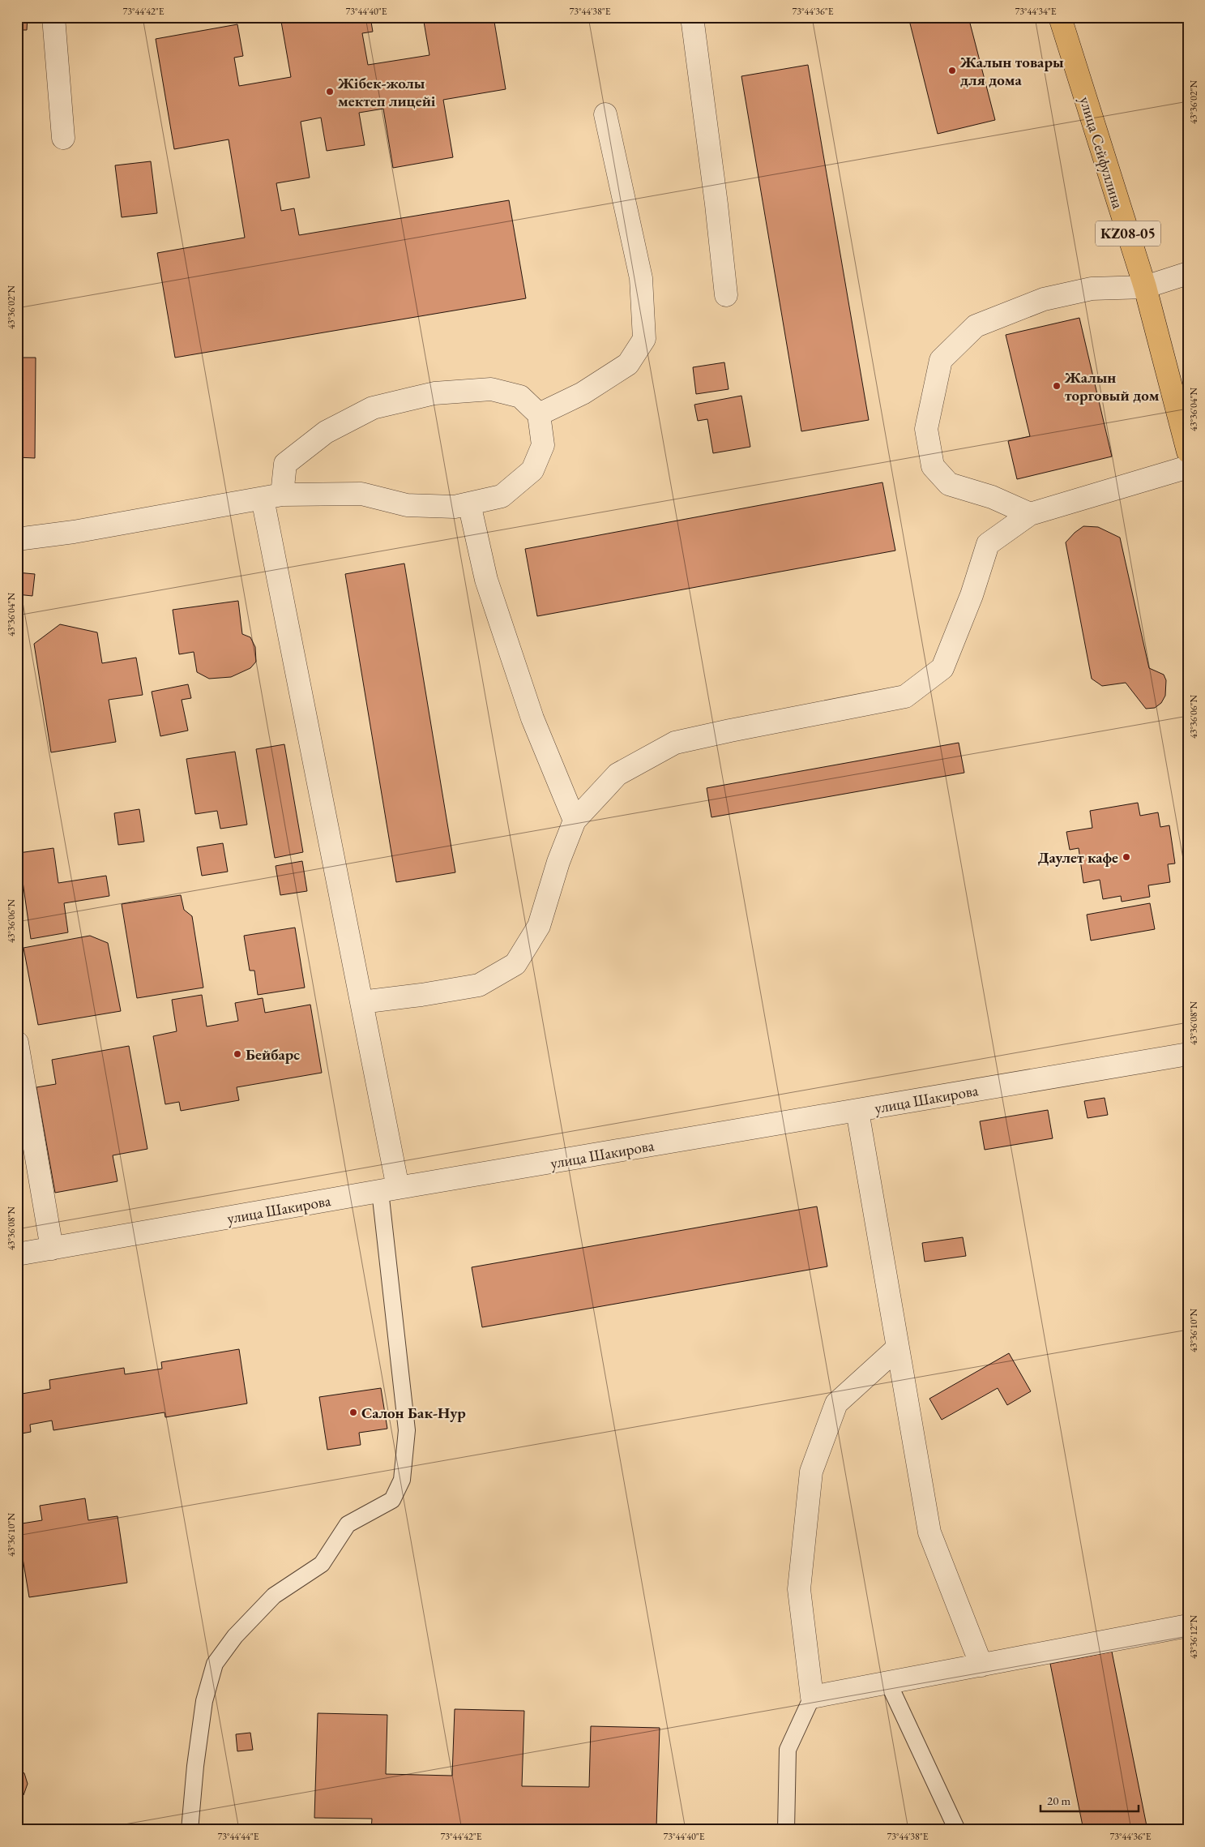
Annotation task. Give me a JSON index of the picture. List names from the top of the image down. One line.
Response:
{"streets":{"main road":["улица Сейфуллина","KZ08-05"],"street":["улица Шакирова"]},"places":["Жалын товары для дома","Жібек-жолы мектеп лицейі","Жалын торговый дом","Даулет кафе","Бейбарс","Салон Бак-Нур"],"scale_bar":"20 m","coordinates":["73°44'42\"E","73°44'40\"E","73°44'38\"E","73°44'36\"E","73°44'34\"E","43°36'02\"N","43°36'04\"N","43°36'06\"N","43°36'08\"N","43°36'10\"N","43°36'12\"N","73°44'44\"E"]}
